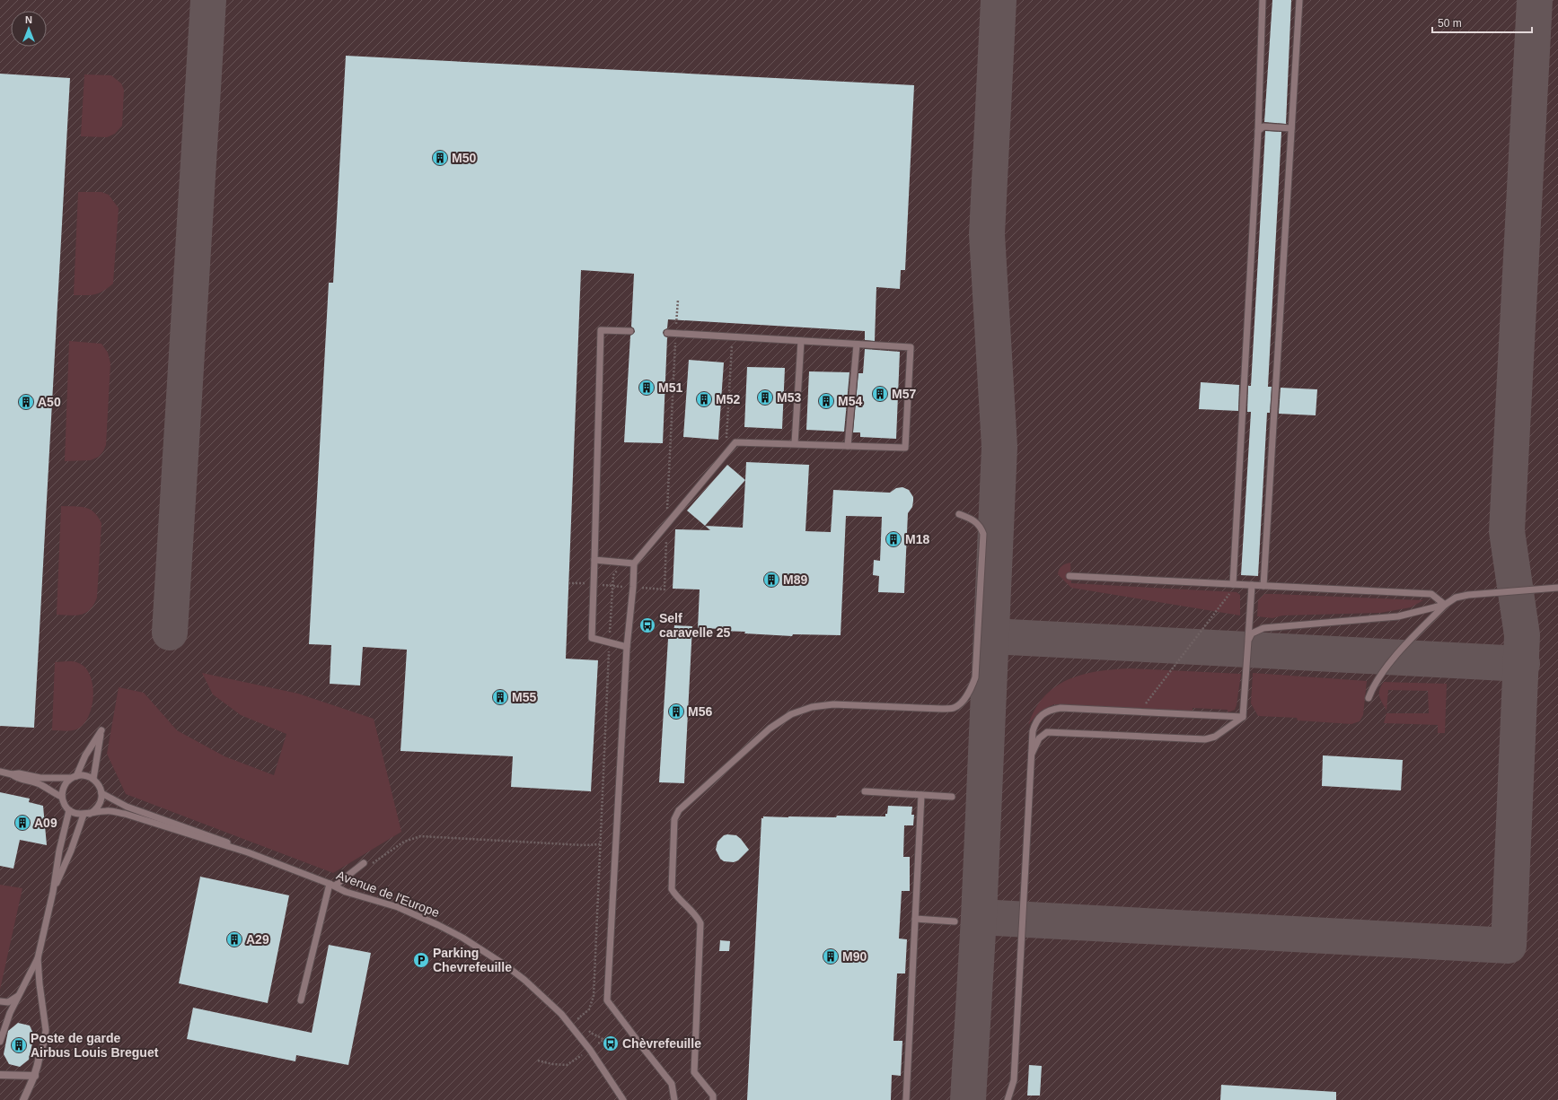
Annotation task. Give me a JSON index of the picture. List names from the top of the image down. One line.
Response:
{"streets":{"lane":["Avenue de l'Europe"]},"places":{"building":["M50","M51","M57","M53","M52","M54","A50","M18","M89","M55","M56","A09","A29","M90","Poste de garde Airbus Louis Breguet"],"bus stop":["Self caravelle 25","Chèvrefeuille"],"parking":["Parking Chevrefeuille"]},"scale_bar":"50 m","north":"top"}
